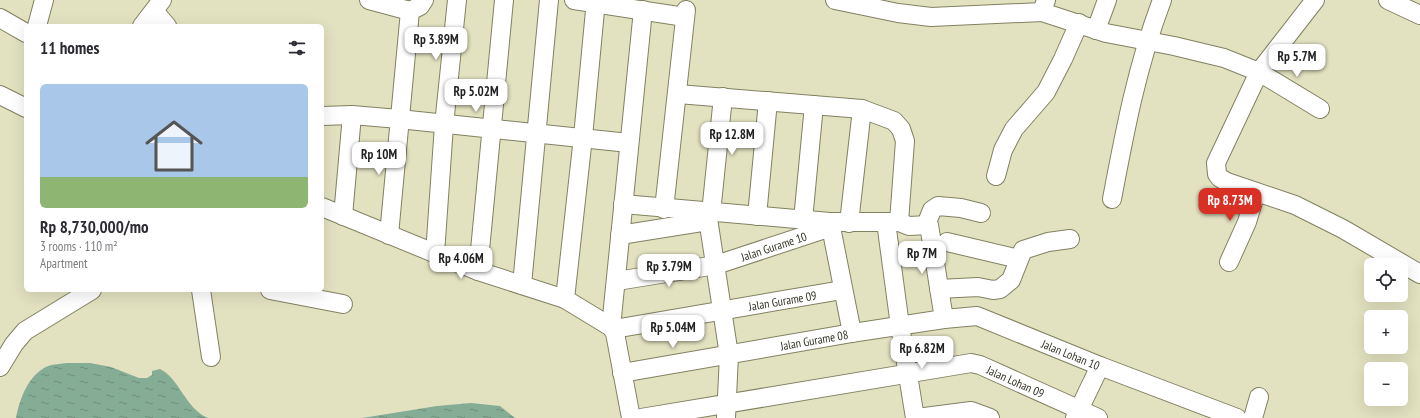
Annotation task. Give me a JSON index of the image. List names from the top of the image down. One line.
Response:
{"streets":{"street":["Jalan Gurame 10","Jalan Gurame 09","Jalan Gurame 08","Jalan Lohan 10","Jalan Lohan 09"]},"crossings":[["Jalan Gurame 08","Jalan Lohan 10"]],"page":{"heading":"11 homes","price":["Rp 3.89M","Rp 5.7M","Rp 5.02M","Rp 12.8M","Rp 10M","Rp 8.73M","Rp 7M","Rp 4.06M","Rp 3.79M","Rp 5.04M","Rp 6.82M"],"list":[{"name":"Rp 8,730,000/mo","note":"3 rooms · 110 m² · Apartment"}],"map_buttons":["+","−"]}}
